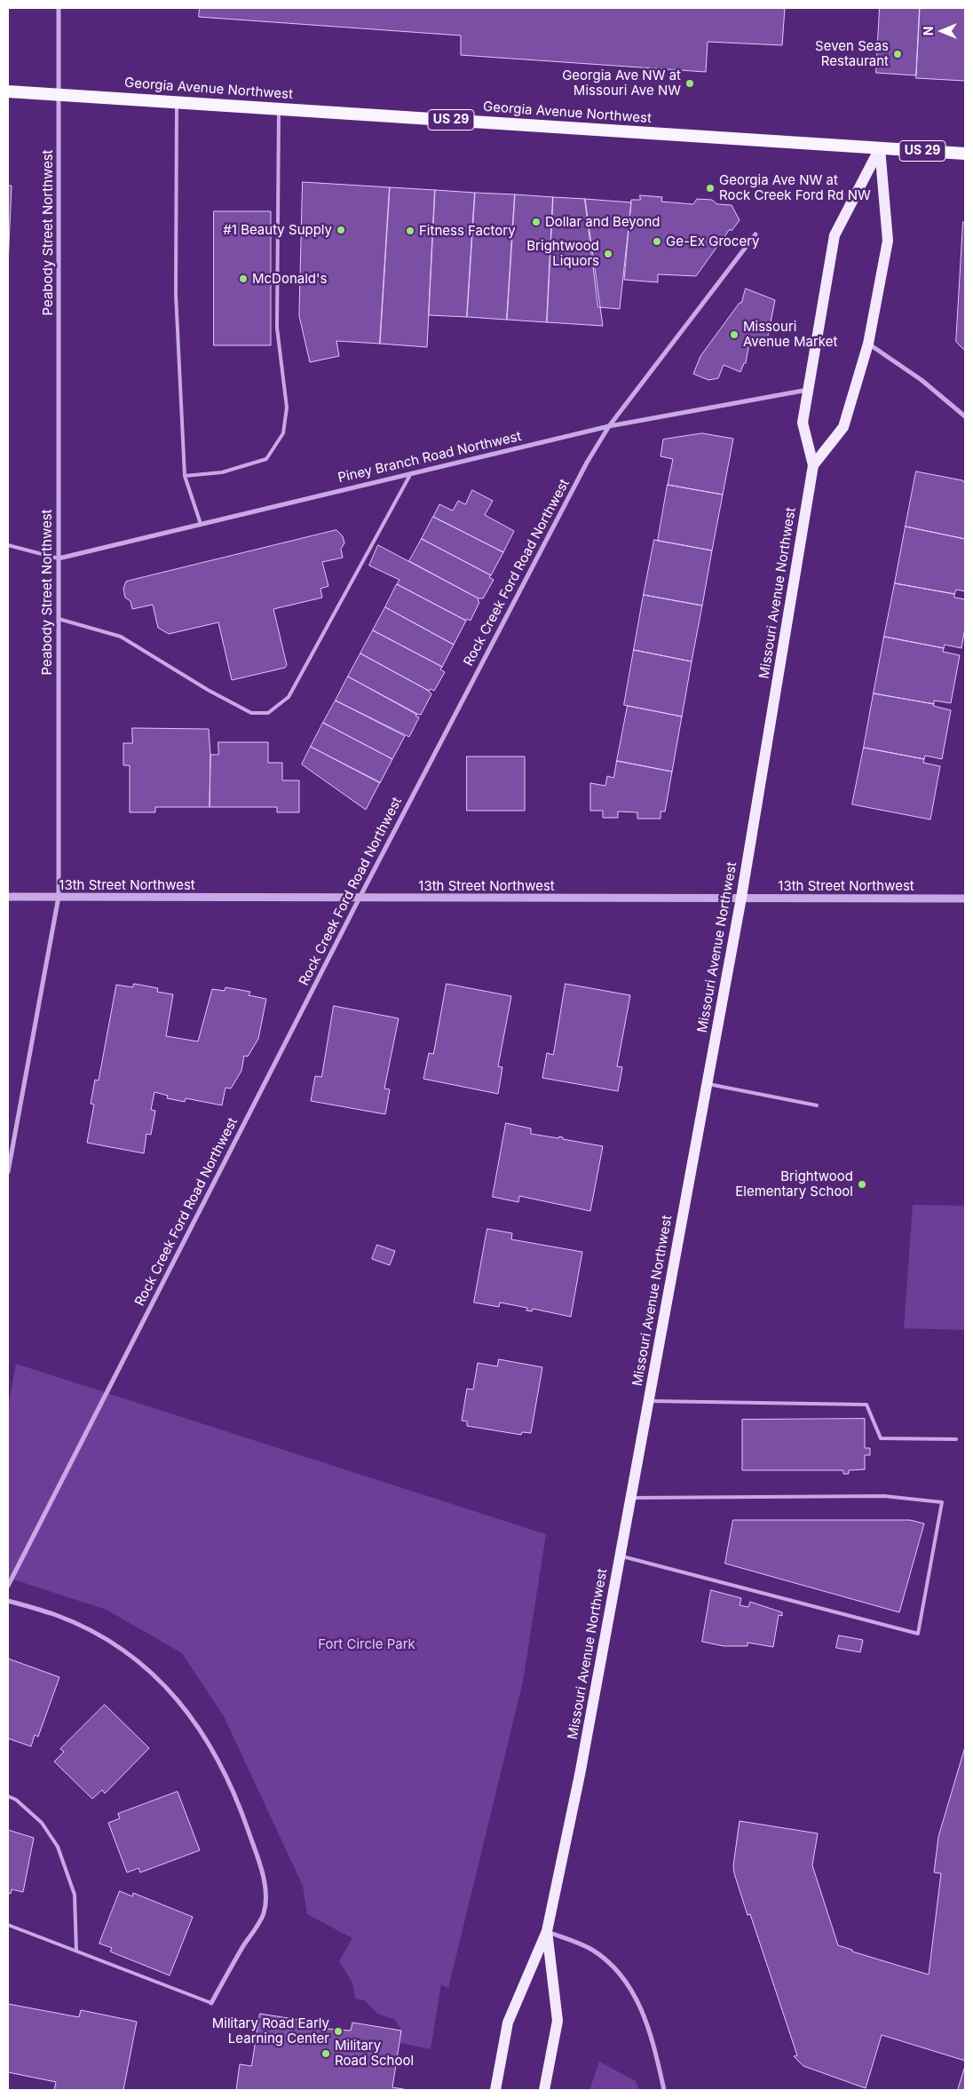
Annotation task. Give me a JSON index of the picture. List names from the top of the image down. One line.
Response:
{"streets":{"highway":["Georgia Avenue Northwest","US 29"],"main road":["Missouri Avenue Northwest"],"street":["Peabody Street Northwest","Piney Branch Road Northwest","Rock Creek Ford Road Northwest","13th Street Northwest"]},"crossings":[["Georgia Avenue Northwest","Peabody Street Northwest"],["Georgia Avenue Northwest","Missouri Avenue Northwest"],["Peabody Street Northwest","Piney Branch Road Northwest"],["Peabody Street Northwest","13th Street Northwest"],["Piney Branch Road Northwest","Rock Creek Ford Road Northwest"],["Piney Branch Road Northwest","Missouri Avenue Northwest"],["Rock Creek Ford Road Northwest","13th Street Northwest"],["Missouri Avenue Northwest","13th Street Northwest"]],"parks":["Fort Circle Park"],"places":["Seven Seas Restaurant","Georgia Ave NW at Missouri Ave NW","Georgia Ave NW at Rock Creek Ford Rd NW","Dollar and Beyond","#1 Beauty Supply","Fitness Factory","Ge-Ex Grocery","Brightwood Liquors","McDonald's","Missouri Avenue Market","Brightwood Elementary School","Military Road Early Learning Center","Military Road School"],"north":"left"}
